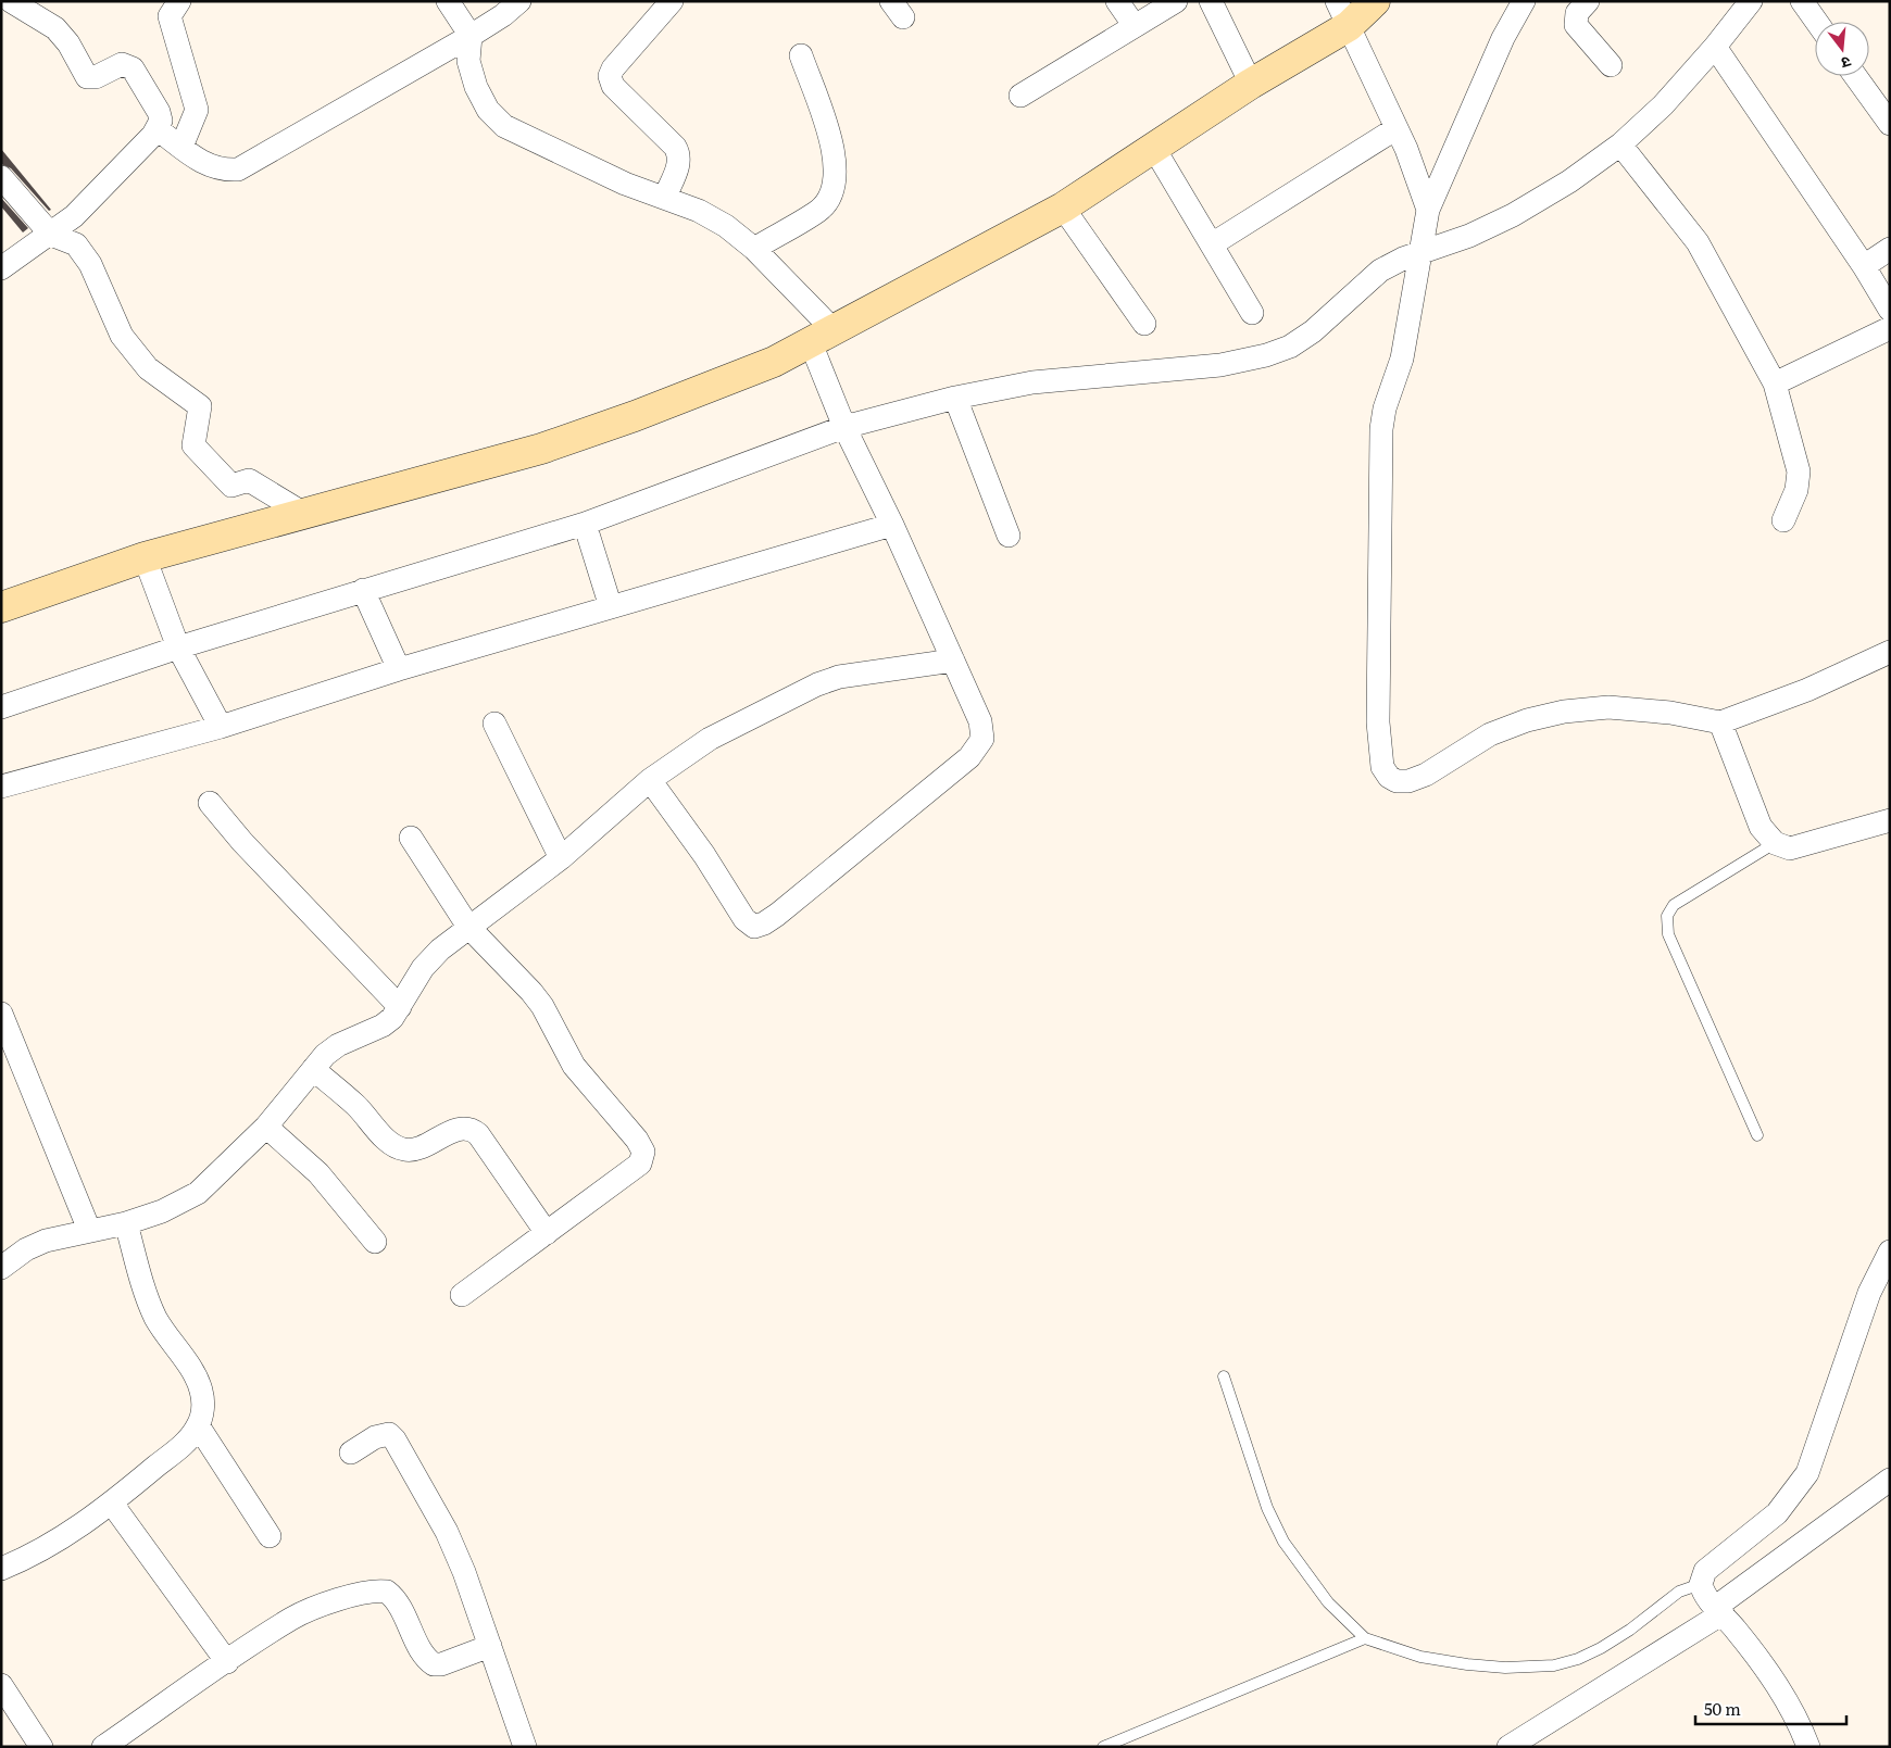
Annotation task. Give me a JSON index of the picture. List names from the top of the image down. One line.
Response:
{"scale_bar":"50 m","north":"bottom"}
